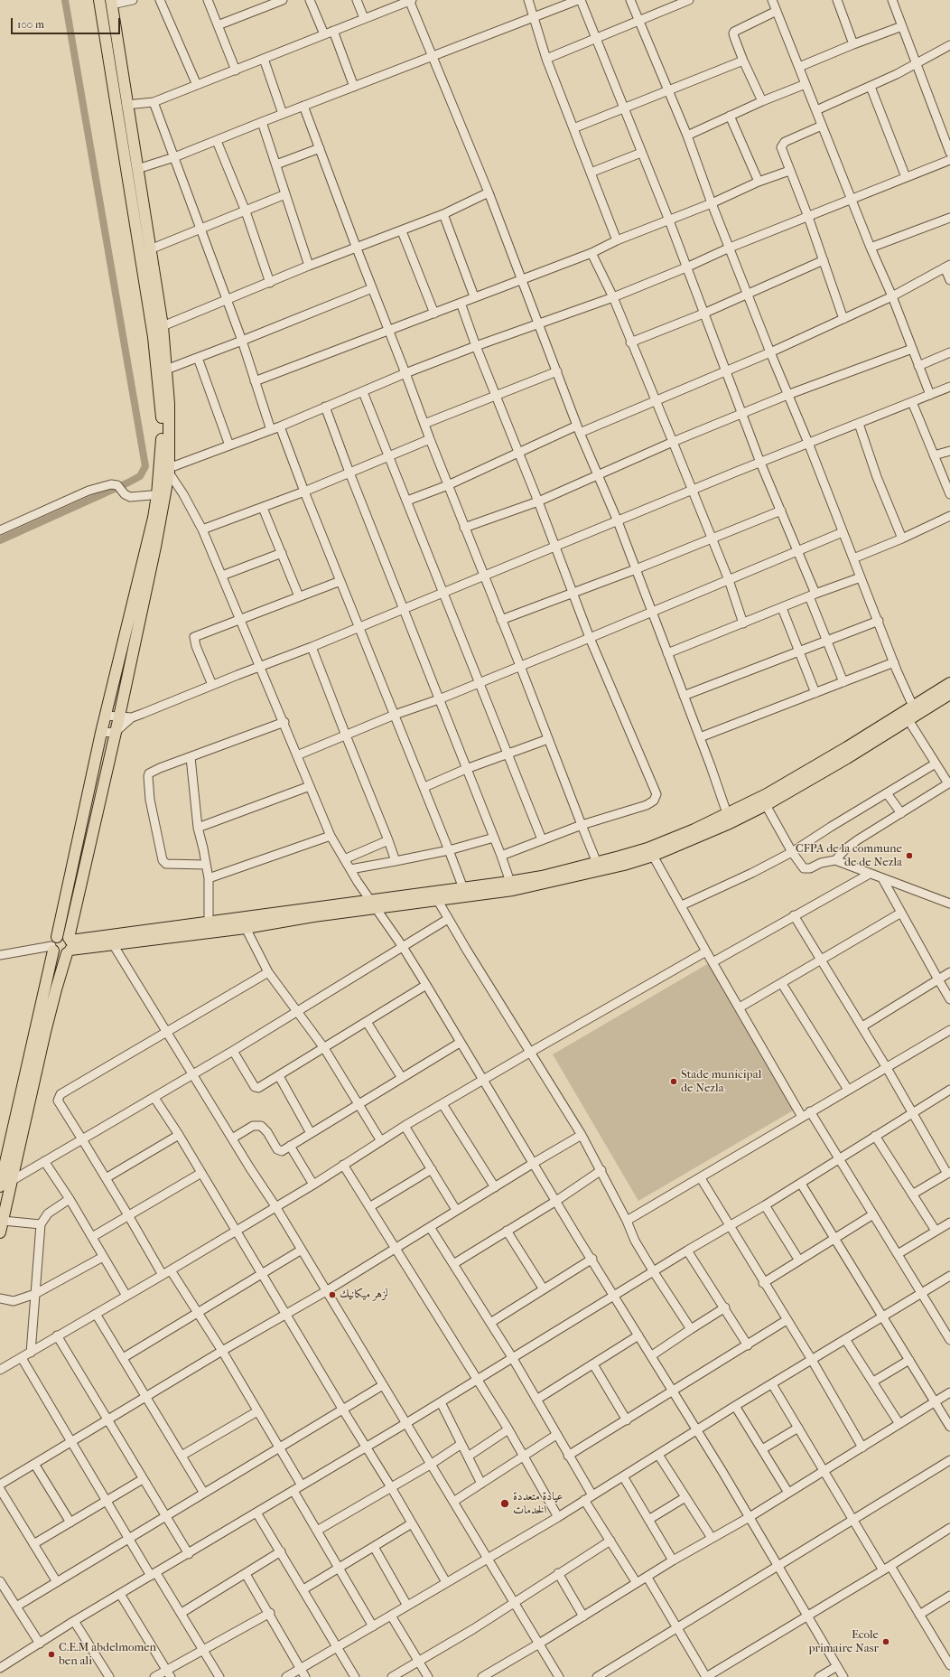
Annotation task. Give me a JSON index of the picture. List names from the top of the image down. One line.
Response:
{"places":["CFPA de la commune de de Nezla","Stade municipal de Nezla","لزهر ميكانيك","عيادة متعددة الخدمات","Ecole primaire Nasr","C.E.M abdelmomen ben ali"],"scale_bar":"100 m"}
